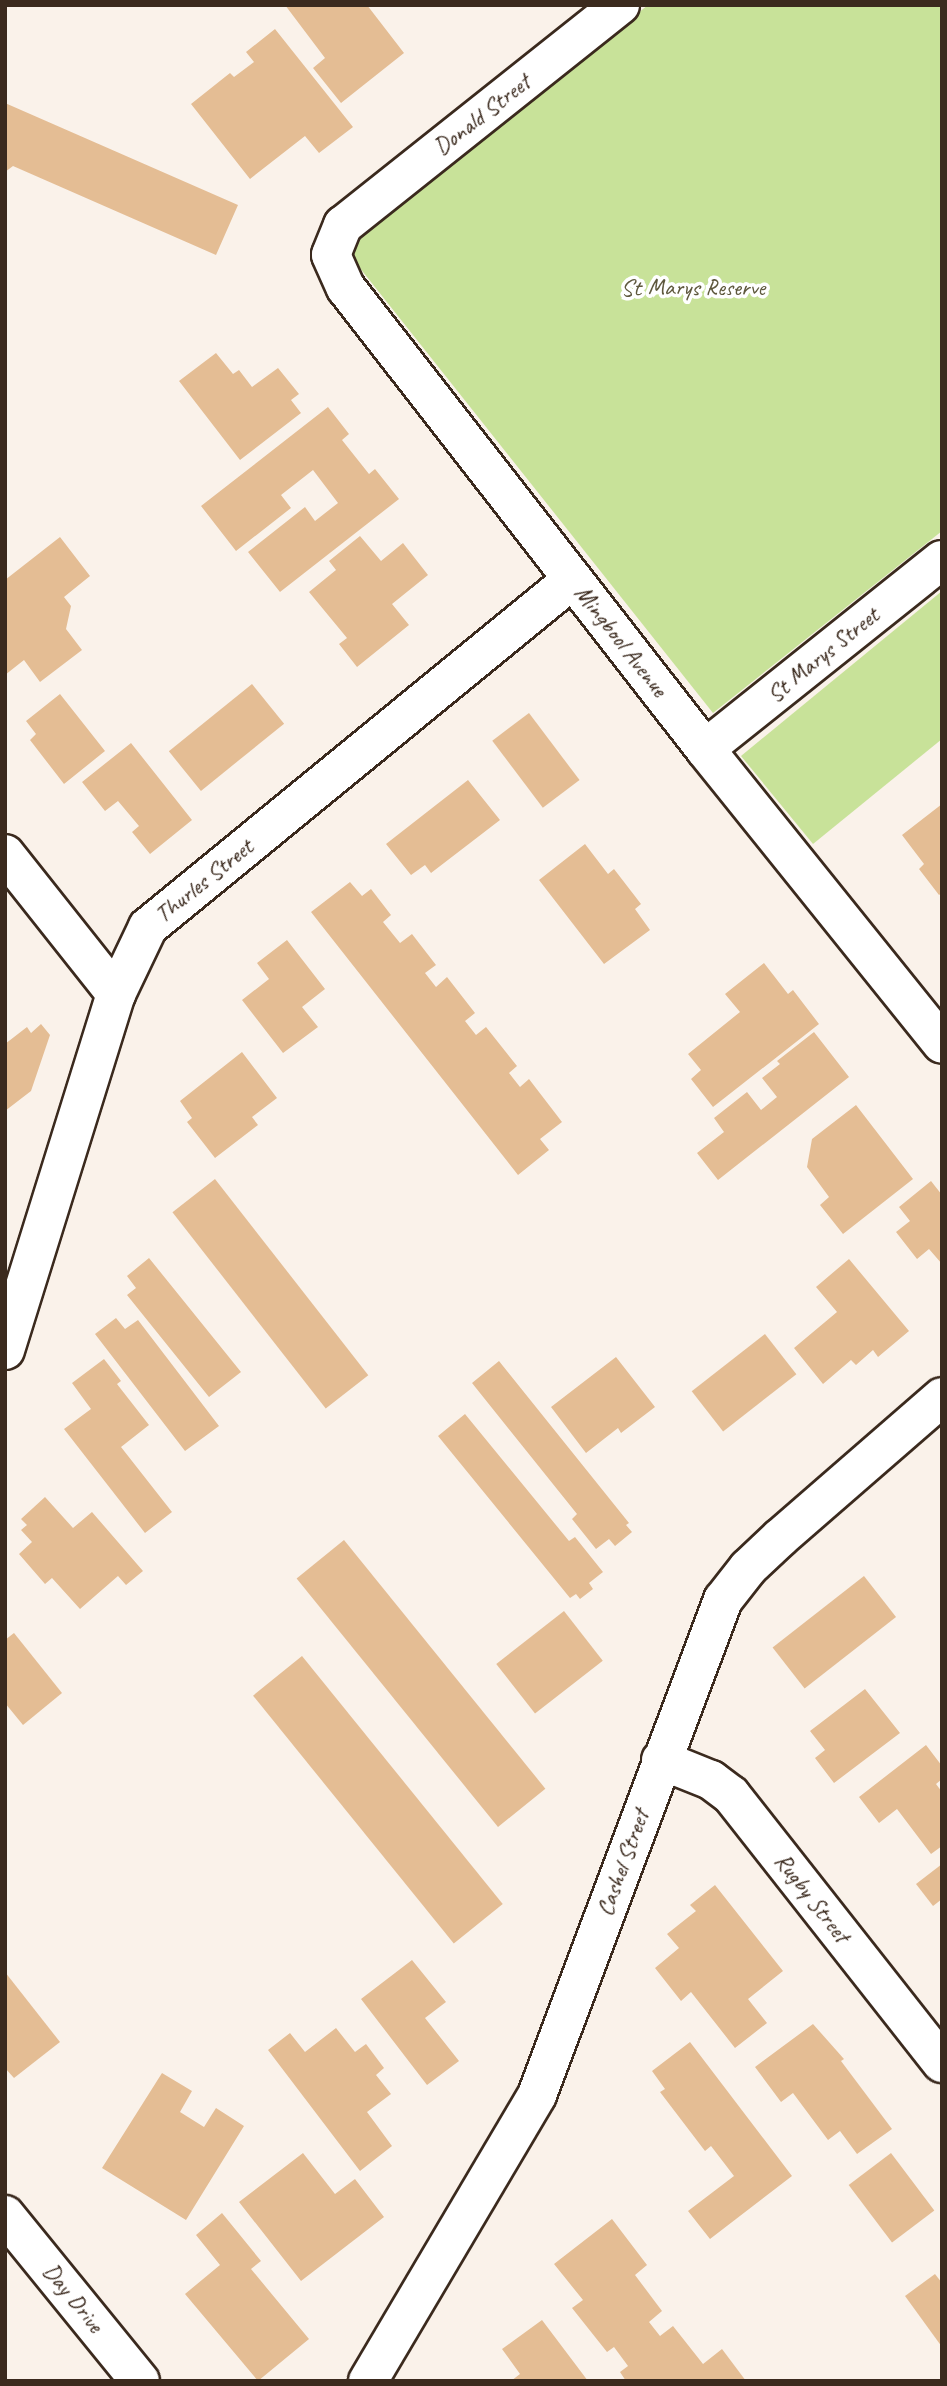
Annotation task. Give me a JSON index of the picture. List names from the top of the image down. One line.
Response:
{"streets":{"street":["Donald Street","Mingbool Avenue","St Marys Street","Thurles Street","Cashel Street","Rugby Street","Day Drive"]},"crossings":[["Donald Street","Mingbool Avenue"],["Mingbool Avenue","St Marys Street"],["Mingbool Avenue","Thurles Street"],["Cashel Street","Rugby Street"]],"parks":["St Marys Reserve"]}
